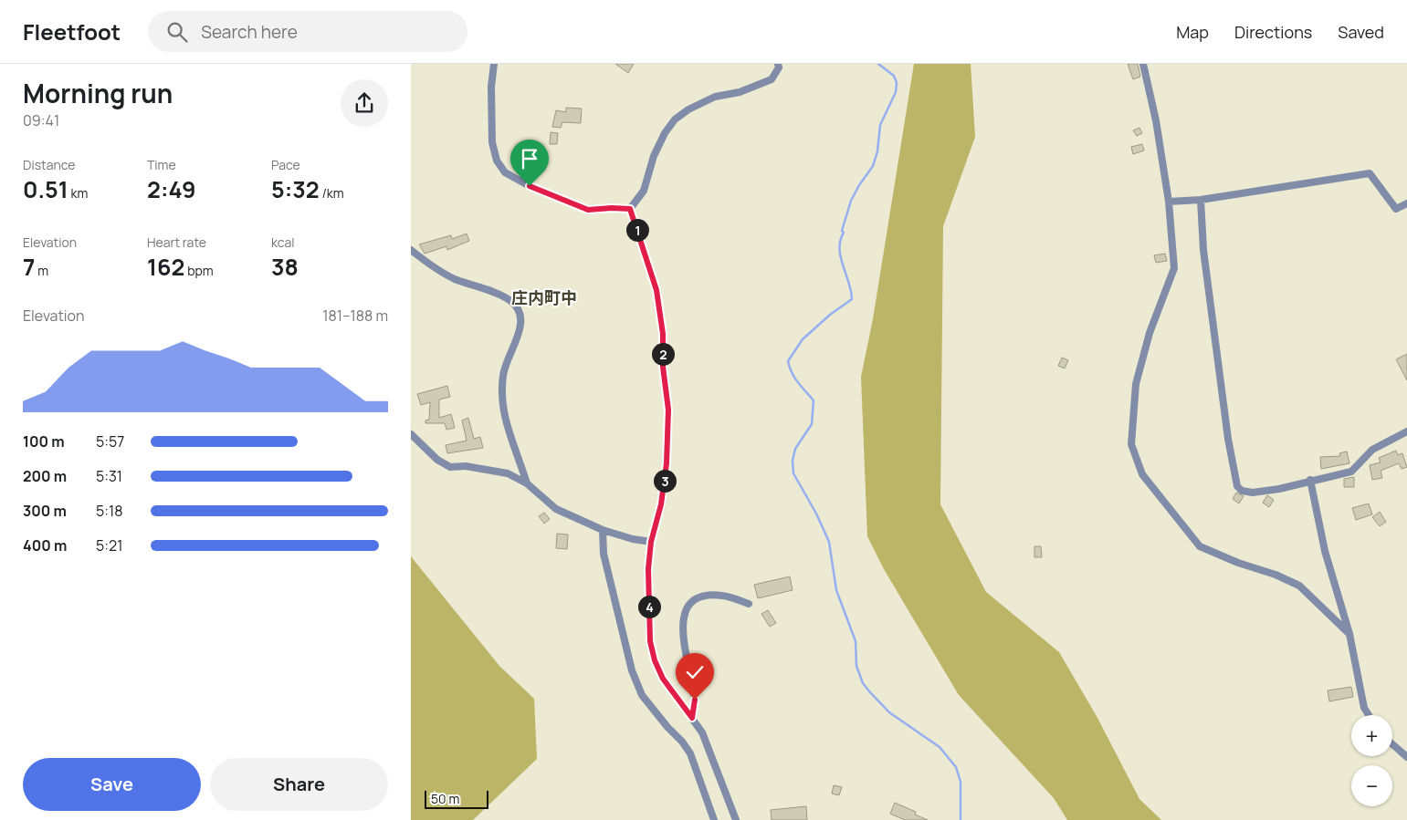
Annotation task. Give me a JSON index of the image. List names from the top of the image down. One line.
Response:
{"districts":["庄内町中"],"scale_bar":"50 m","page":{"header":"Fleetfoot","search":"Search here","nav":["Map","Directions","Saved"],"heading":["Morning run","09:41"],"stats":[["Distance","0.51 km"],["Time","2:49"],["Pace","5:32 /km"],["Elevation","7 m"],["Heart rate","162 bpm"],["kcal","38"]],"pins":["1","2","3","4"],"chart":["Elevation","181–188 m"],"list":[{"name":"100 m","note":"5:57"},{"name":"200 m","note":"5:31"},{"name":"300 m","note":"5:18"},{"name":"400 m","note":"5:21"}],"map_buttons":["+","−"],"buttons":["Save","Share"],"scale":"50 m"}}
